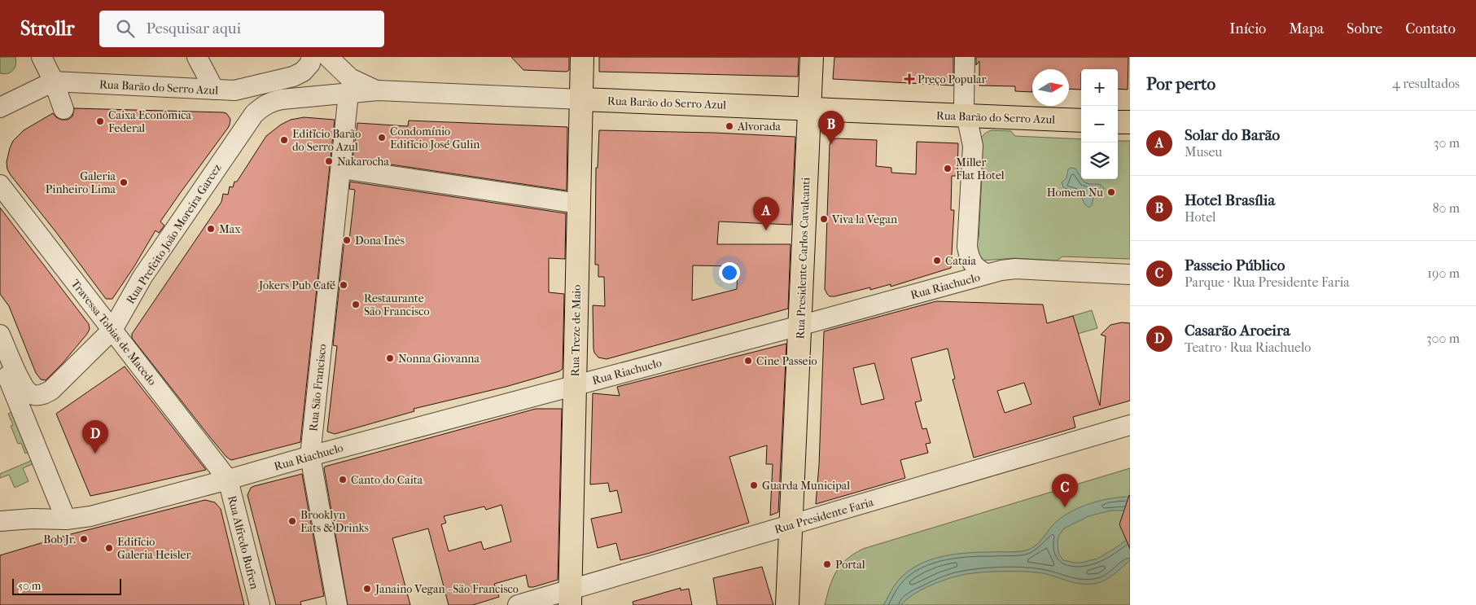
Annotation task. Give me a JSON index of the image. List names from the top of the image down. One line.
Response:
{"streets":{"main road":["Rua Barão do Serro Azul","Rua Presidente Carlos Cavalcanti","Rua Treze de Maio"],"street":["Rua Prefeito João Moreira Garcez","Rua Riachuelo","Travessa Tobias de Macedo","Rua São Francisco","Rua Presidente Faria","Rua Alfredo Bufren"]},"crossings":[["Rua Barão do Serro Azul","Rua Prefeito João Moreira Garcez"],["Rua Barão do Serro Azul","Rua Presidente Carlos Cavalcanti"],["Rua Barão do Serro Azul","Rua Treze de Maio"],["Rua Barão do Serro Azul","Rua São Francisco"],["Rua Prefeito João Moreira Garcez","Travessa Tobias de Macedo"],["Rua Presidente Carlos Cavalcanti","Rua Riachuelo"],["Rua Presidente Carlos Cavalcanti","Rua Presidente Faria"],["Rua Riachuelo","Rua Treze de Maio"],["Rua Riachuelo","Travessa Tobias de Macedo"],["Rua Riachuelo","Rua São Francisco"],["Rua Riachuelo","Rua Alfredo Bufren"],["Rua Treze de Maio","Rua Presidente Faria"],["Travessa Tobias de Macedo","Rua Alfredo Bufren"]],"places":{"health":["Preço Popular"],"other":["Caixa Econômica Federal","Alvorada","Condomínio Edifício José Gulin","Edifício Barão do Serro Azul","Nakarocha","Miller Flat Hotel","Galeria Pinheiro Lima","Homem Nu","Viva la Vegan","Max","Dona Inês","Cataia","Jokers Pub Café","Restaurante São Francisco","Nonna Giovanna","Cine Passeio","Canto do Caita","Guarda Municipal","Brooklyn Eats & Drinks","Bob Jr.","Edifício Galeria Heisler","Portal","Janaino Vegan - São Francisco"]},"scale_bar":"50 m","north":"right","page":{"header":"Strollr","search":"Pesquisar aqui","nav":["Início","Mapa","Sobre","Contato"],"heading":["Por perto","4 resultados"],"map_buttons":["+","−"],"list":[{"mark":"A","name":"Solar do Barão","note":"Museu","value":"30 m"},{"mark":"B","name":"Hotel Brasília","note":"Hotel","value":"80 m"},{"mark":"C","name":"Passeio Público","note":"Parque · Rua Presidente Faria","value":"190 m"},{"mark":"D","name":"Casarão Aroeira","note":"Teatro · Rua Riachuelo","value":"300 m"}],"pins":["B","A","D","C"],"scale":"50 m"}}
